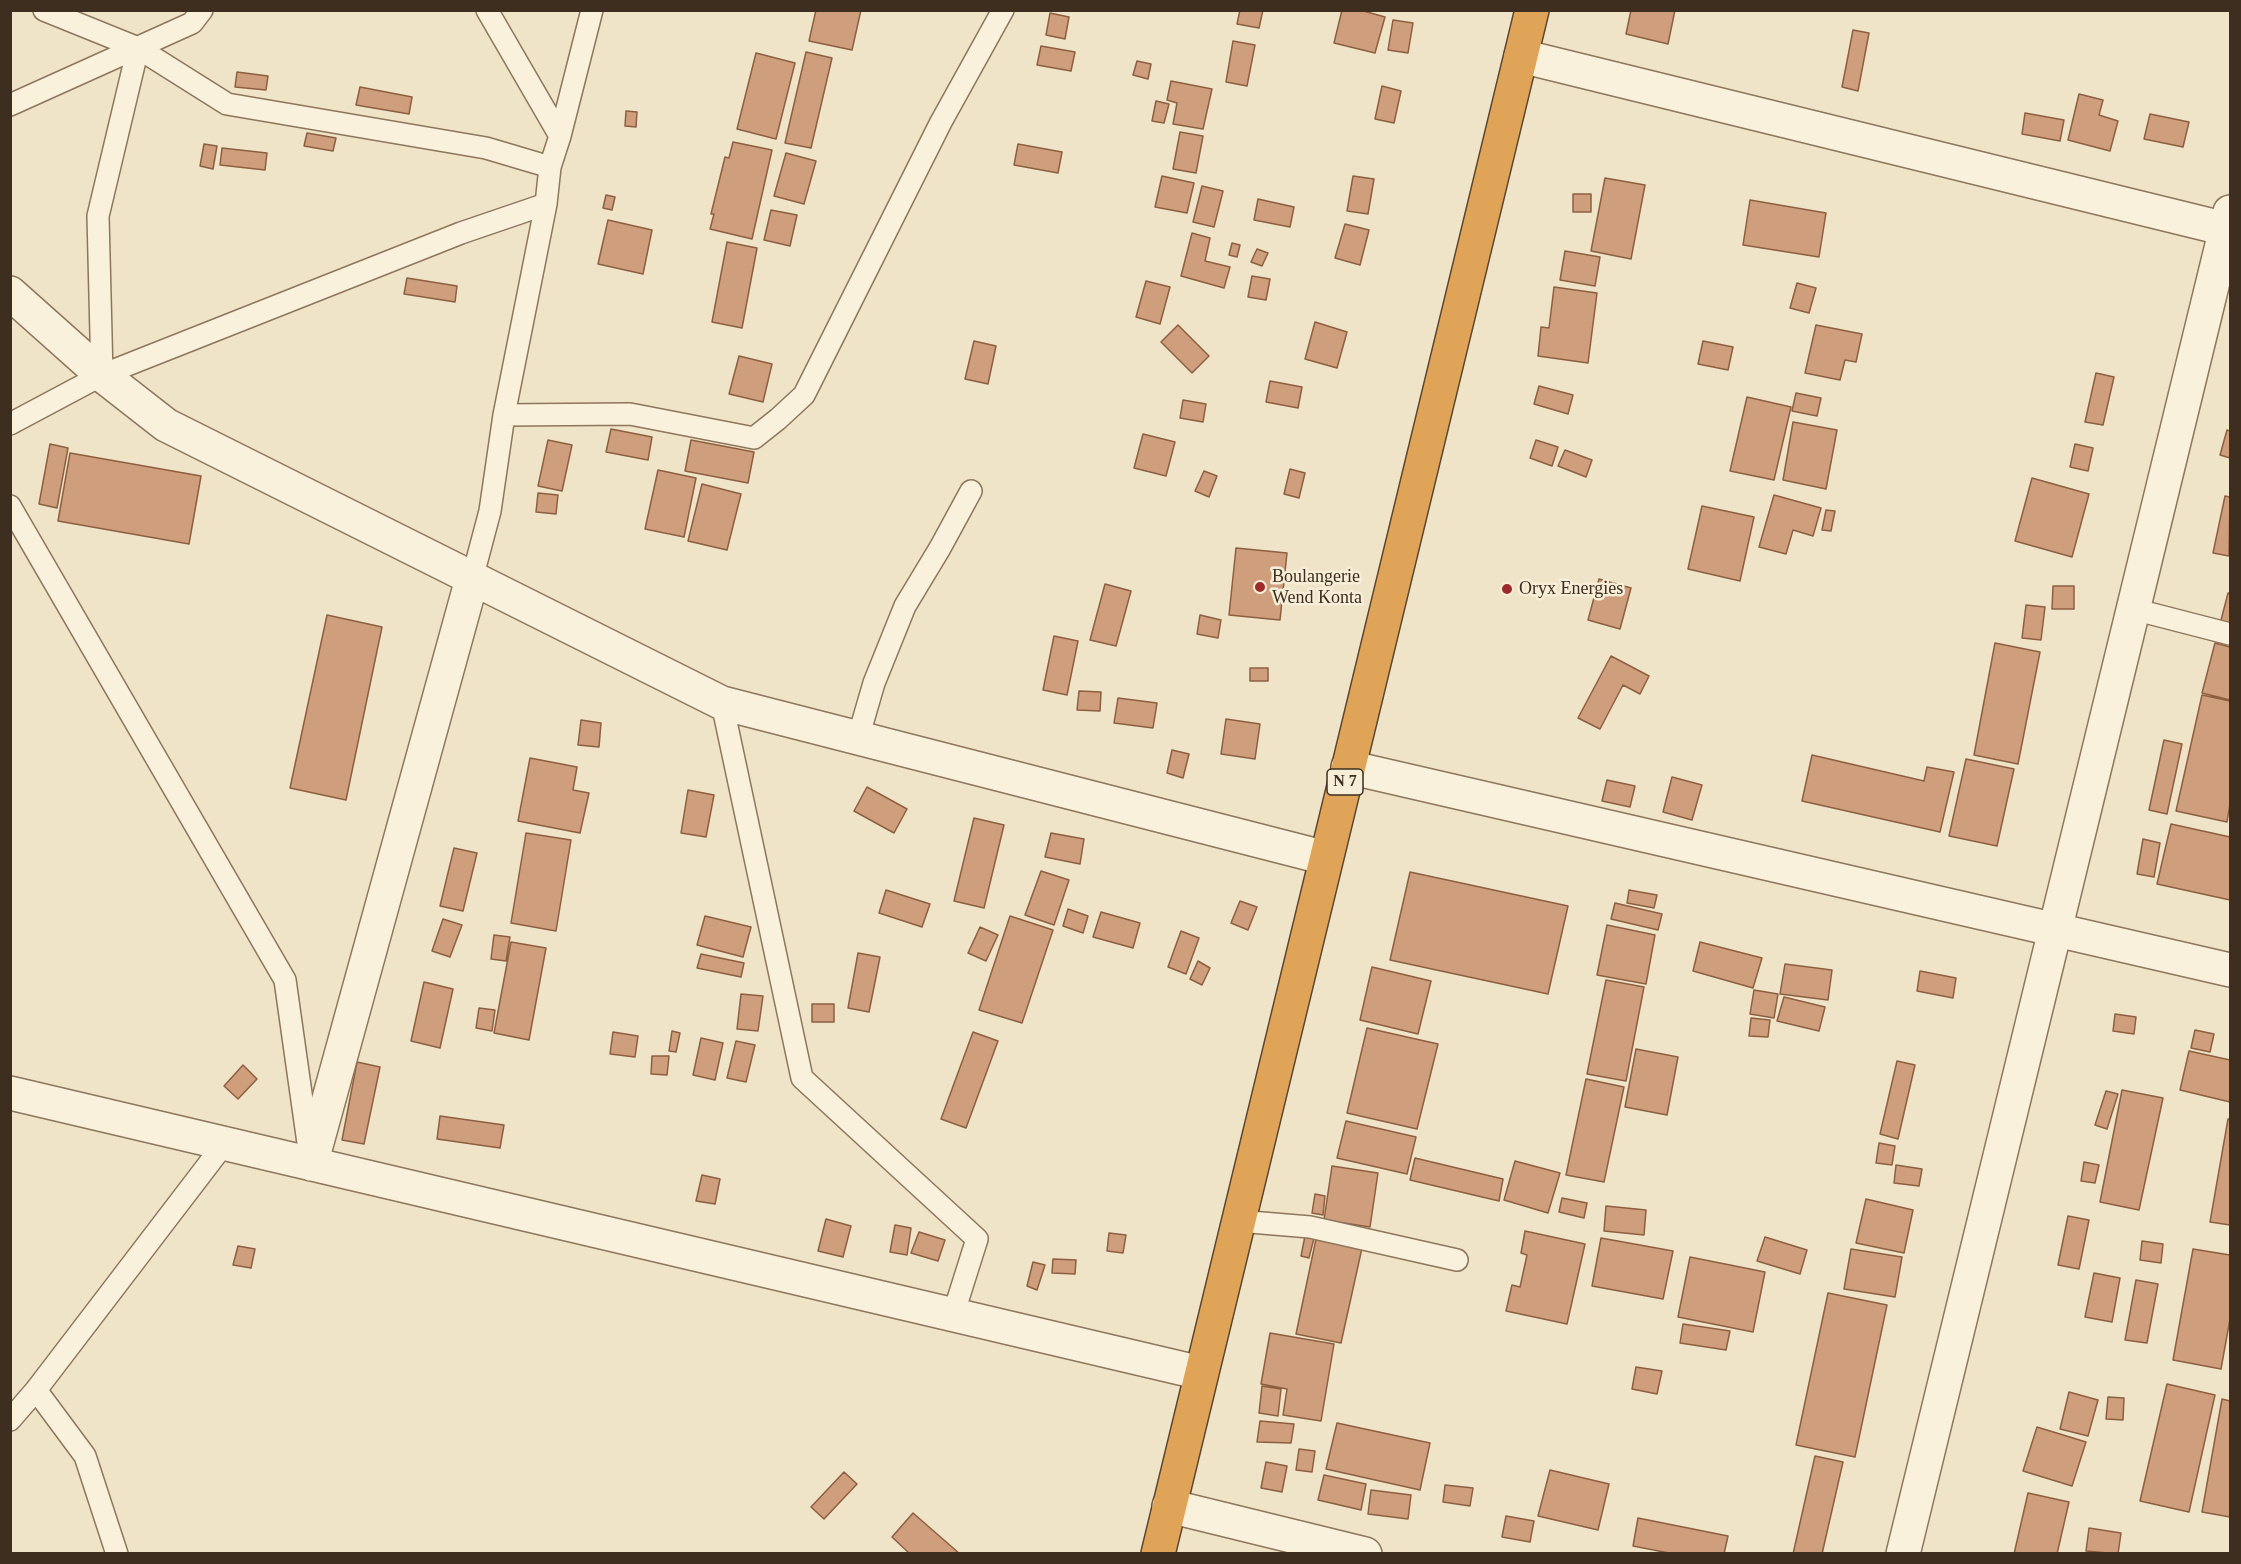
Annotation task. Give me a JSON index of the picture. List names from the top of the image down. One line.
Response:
{"streets":{"highway":["N 7"]},"places":["Boulangerie Wend Konta","Oryx Energies"]}
